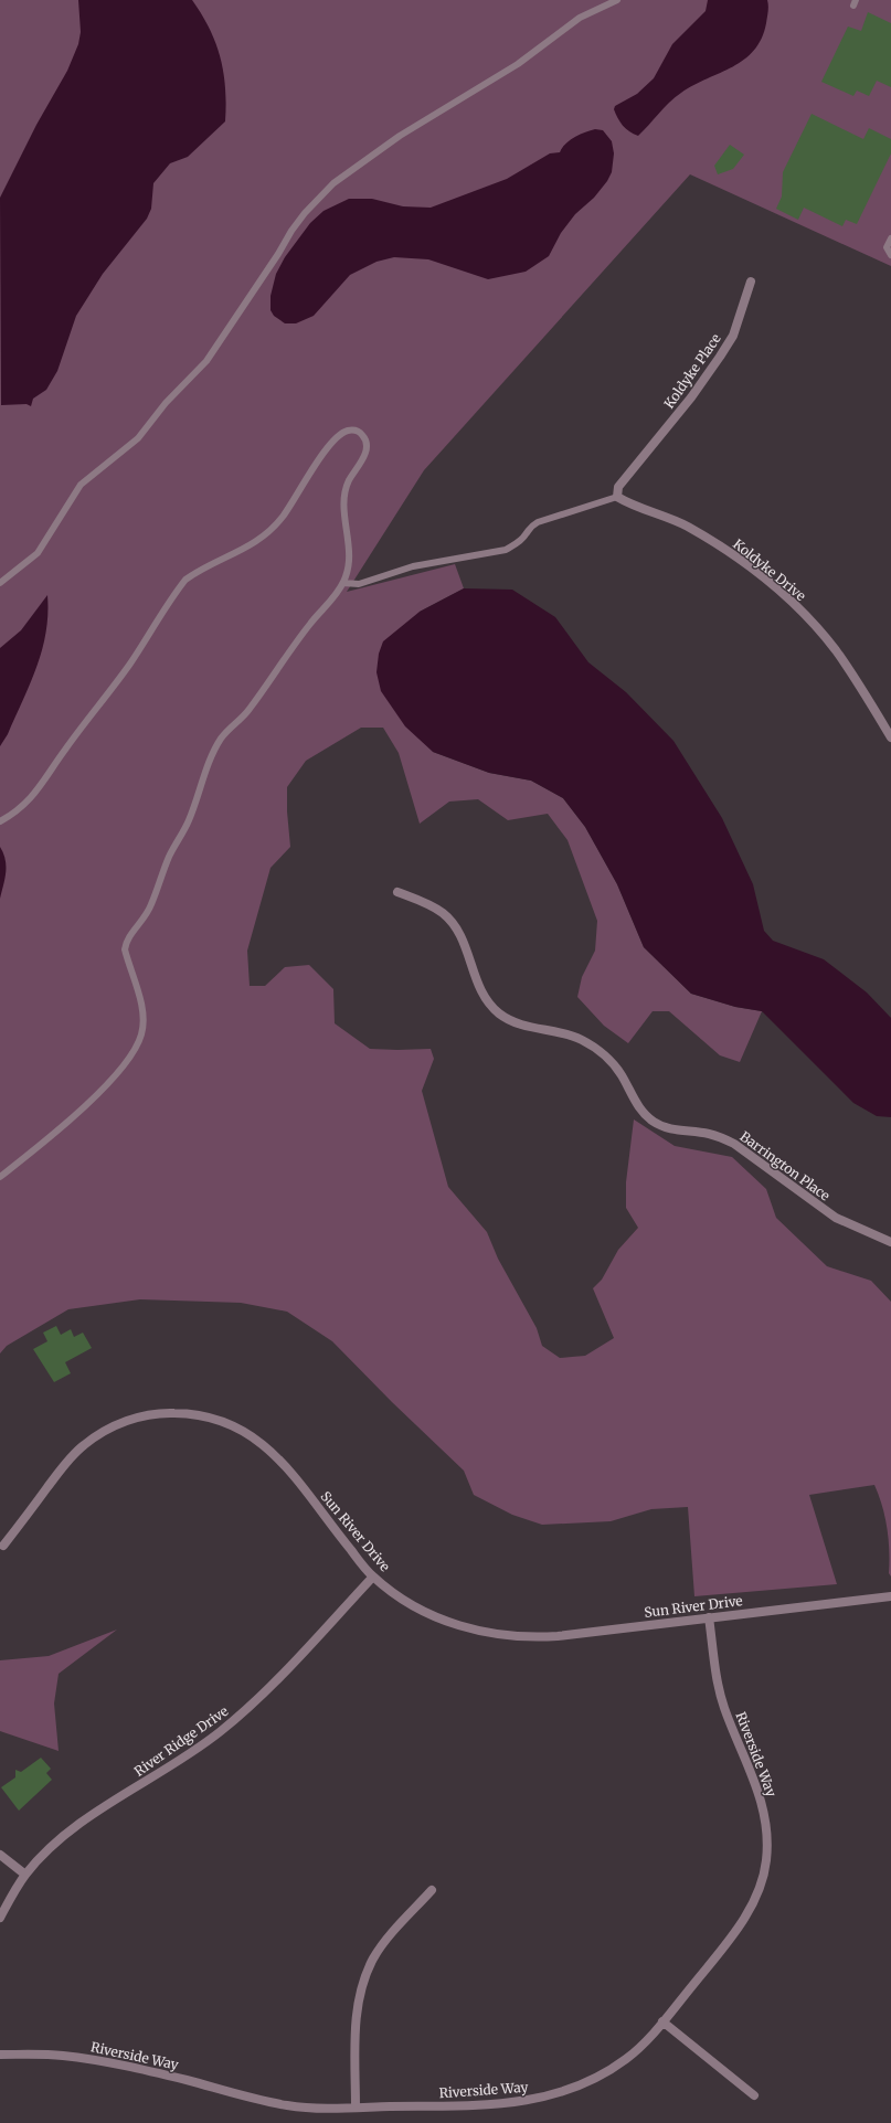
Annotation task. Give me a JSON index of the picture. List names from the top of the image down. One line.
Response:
{"streets":{"street":["Koldyke Place","Koldyke Drive","Barrington Place","Sun River Drive","River Ridge Drive","Riverside Way"]},"crossings":[["Koldyke Place","Koldyke Drive"],["Sun River Drive","River Ridge Drive"],["Sun River Drive","Riverside Way"]]}
